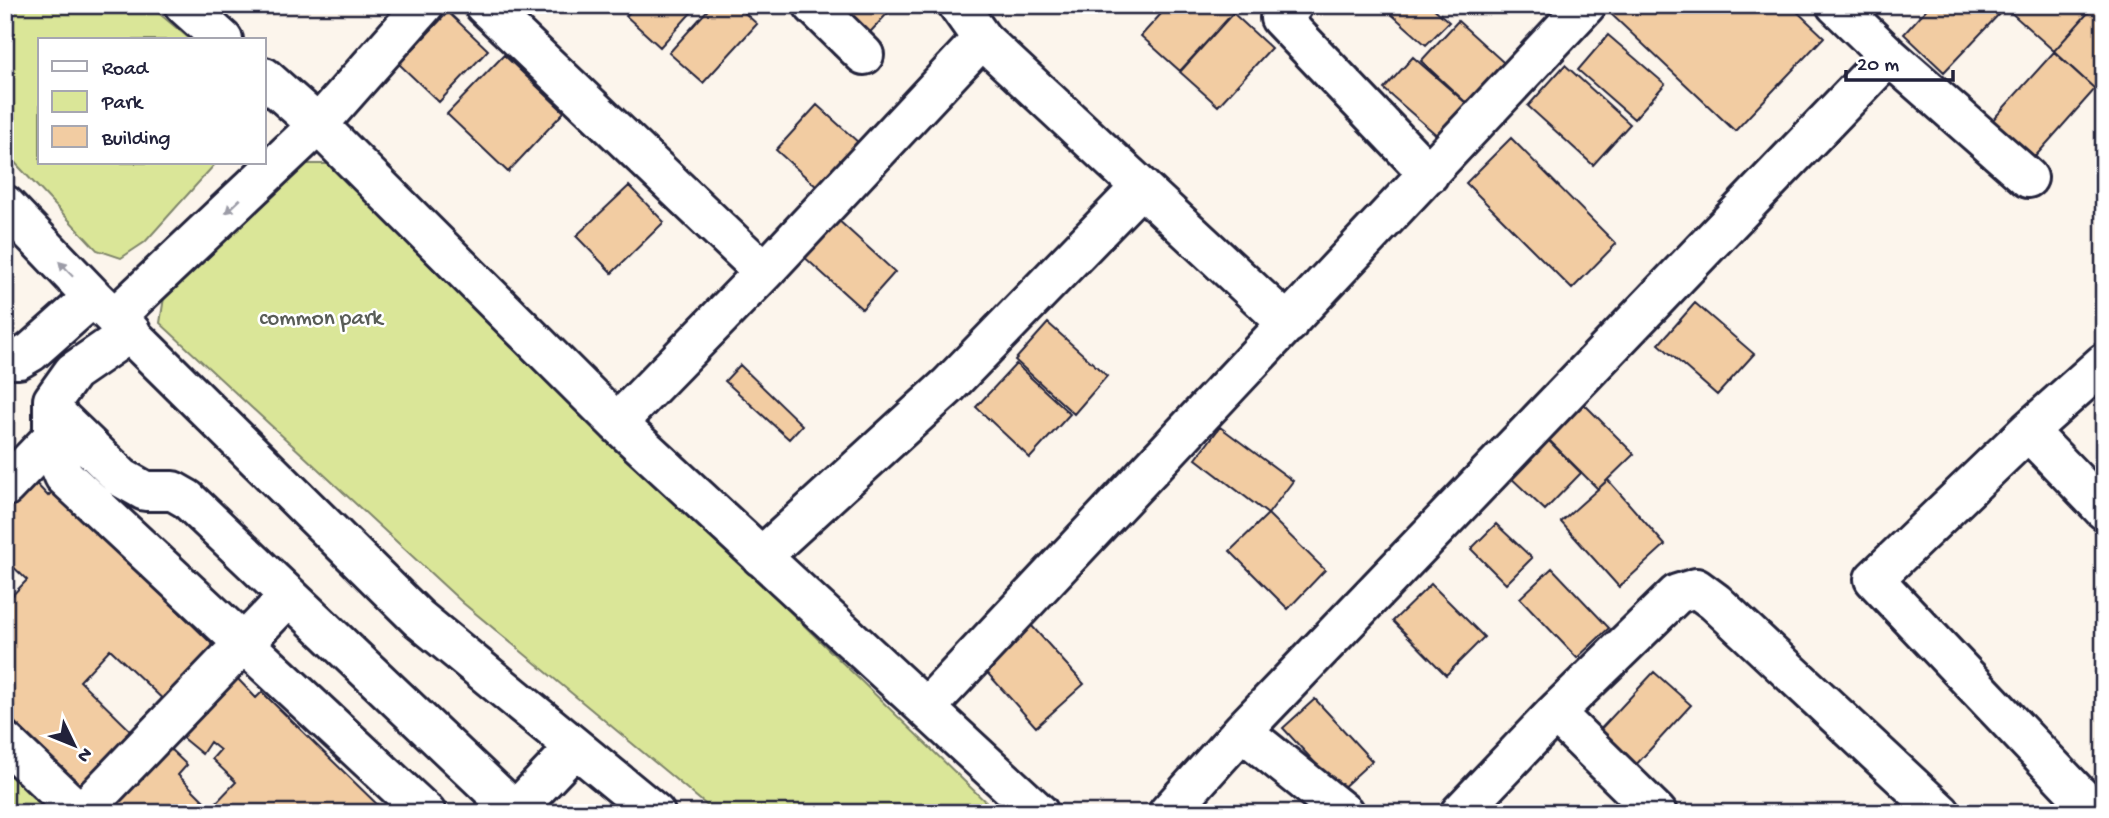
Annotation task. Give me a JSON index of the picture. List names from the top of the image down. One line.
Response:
{"parks":["common park"],"legend":["Road","Park","Building"],"scale_bar":"20 m","north":"bottom right"}
